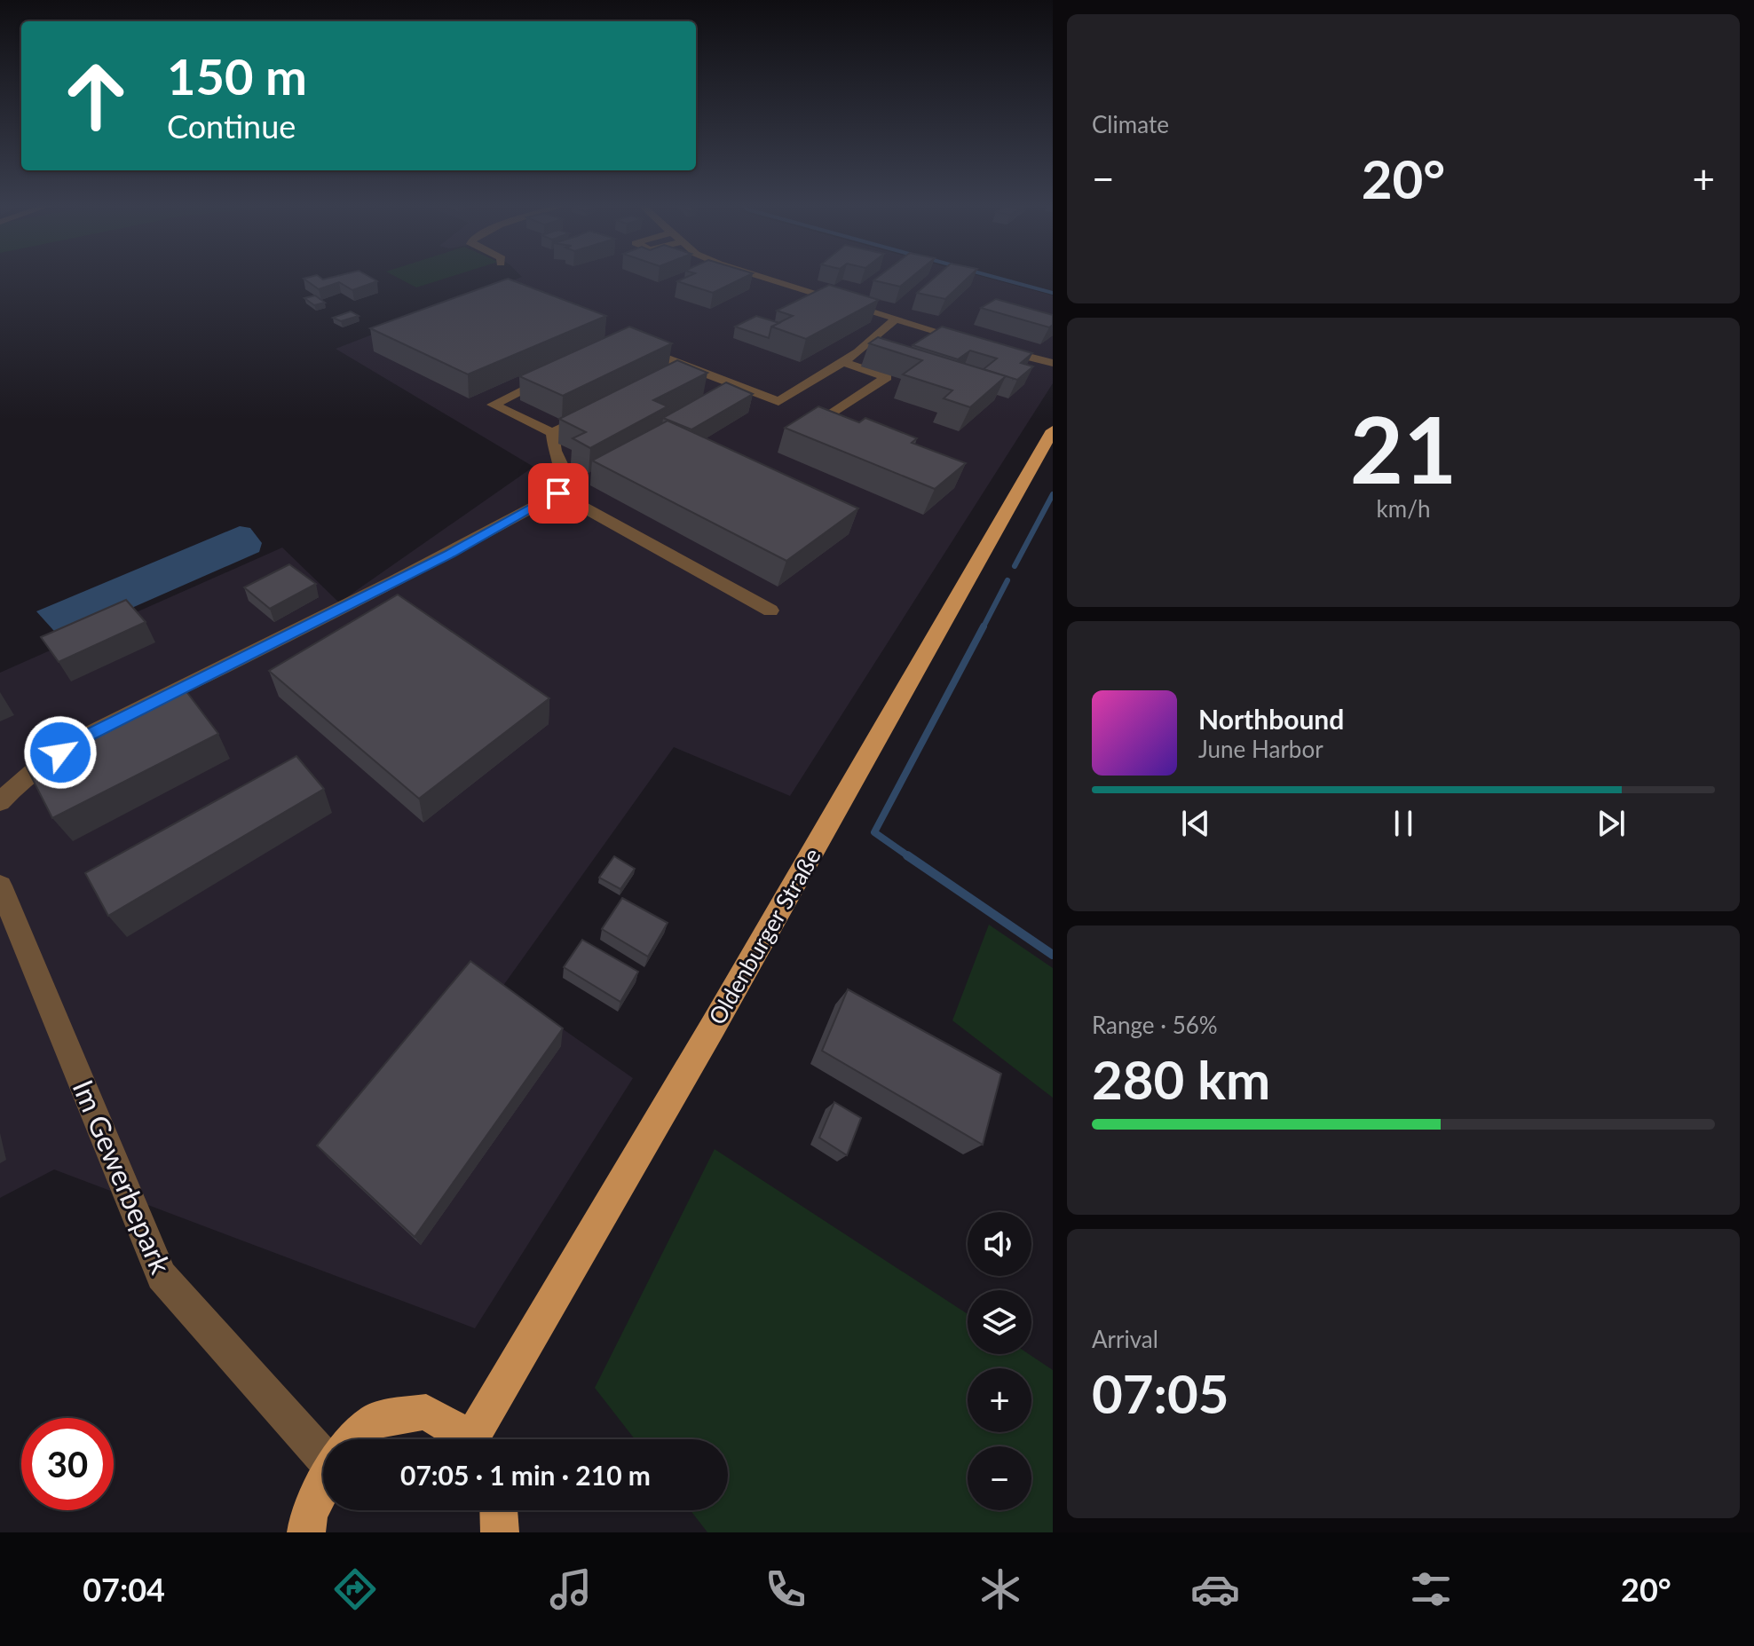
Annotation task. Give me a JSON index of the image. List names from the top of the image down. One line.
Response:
{"streets":{"main road":["Oldenburger Straße"],"street":["Im Gewerbepark"]},"page":{"tile":["Climate",["21","km/h"],["Range · 56%","280 km"],["Arrival","07:05"]],"turn":["150 m","Continue"],"heat":["−","20°","+"],"song":["Northbound","June Harbor"],"map_buttons":["+","−"],"limit":"30","trip":"07:05 · 1 min · 210 m","tabs":["07:04","20°"]}}
